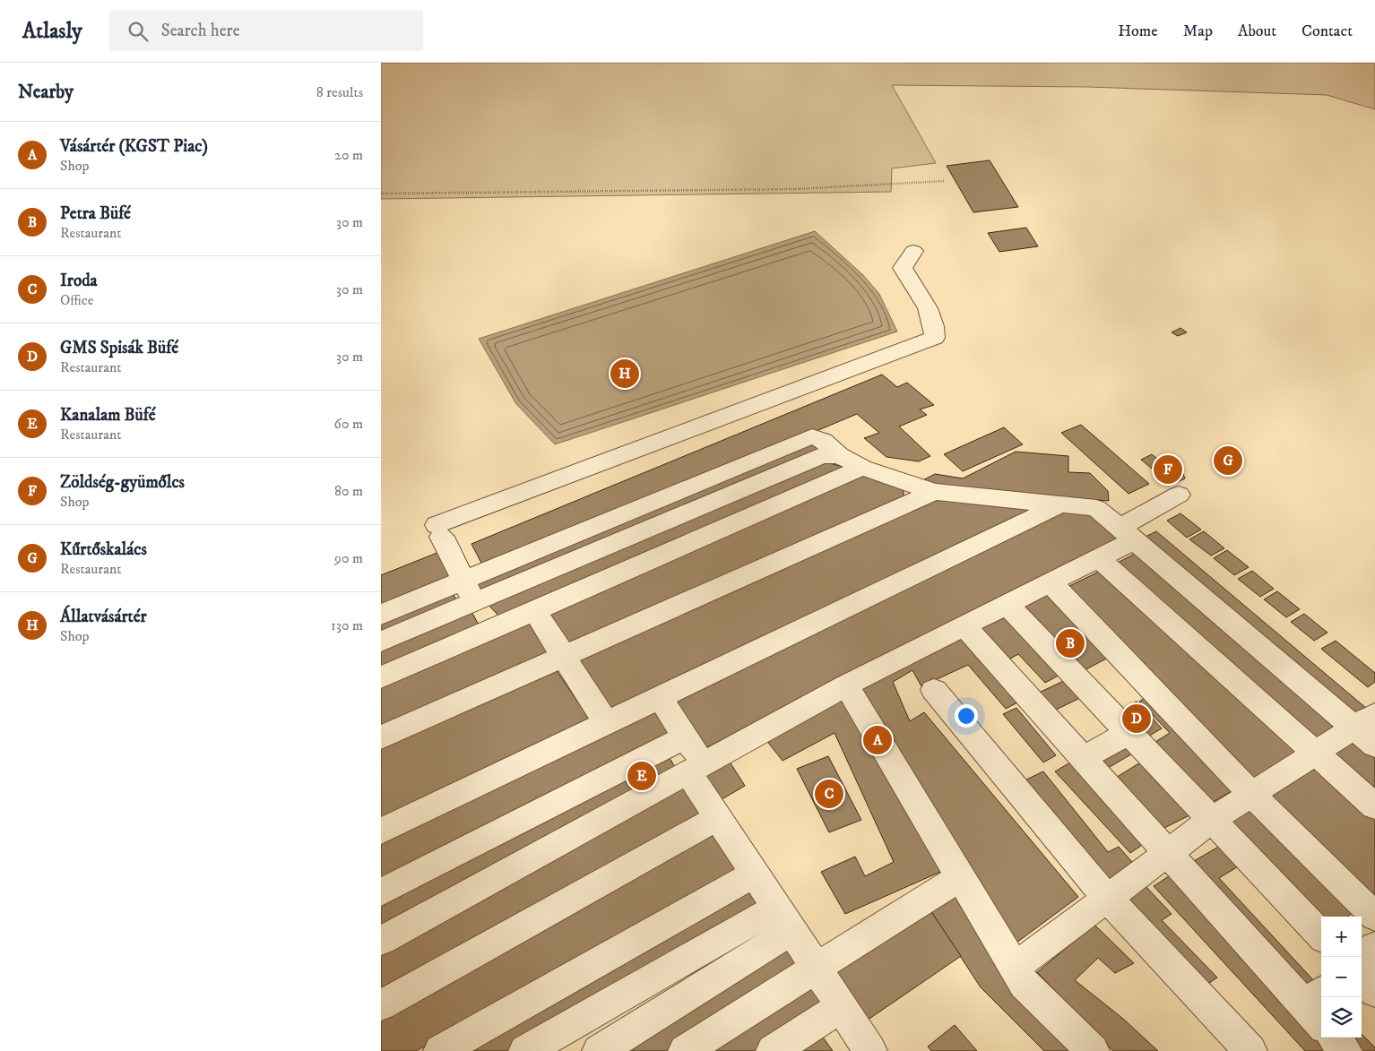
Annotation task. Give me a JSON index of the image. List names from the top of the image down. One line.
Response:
{"page":{"header":"Atlasly","search":"Search here","nav":["Home","Map","About","Contact"],"heading":["Nearby","8 results"],"list":[{"mark":"A","name":"Vásártér (KGST Piac)","note":"Shop","value":"20 m"},{"mark":"B","name":"Petra Büfé","note":"Restaurant","value":"30 m"},{"mark":"C","name":"Iroda","note":"Office","value":"30 m"},{"mark":"D","name":"GMS Spisák Büfé","note":"Restaurant","value":"30 m"},{"mark":"E","name":"Kanalam Büfé","note":"Restaurant","value":"60 m"},{"mark":"F","name":"Zöldség-gyümőlcs","note":"Shop","value":"80 m"},{"mark":"G","name":"Kűrtőskalács","note":"Restaurant","value":"90 m"},{"mark":"H","name":"Állatvásártér","note":"Shop","value":"130 m"}],"pins":["H","G","F","B","D","A","E","C"],"map_buttons":["+","−"]}}
